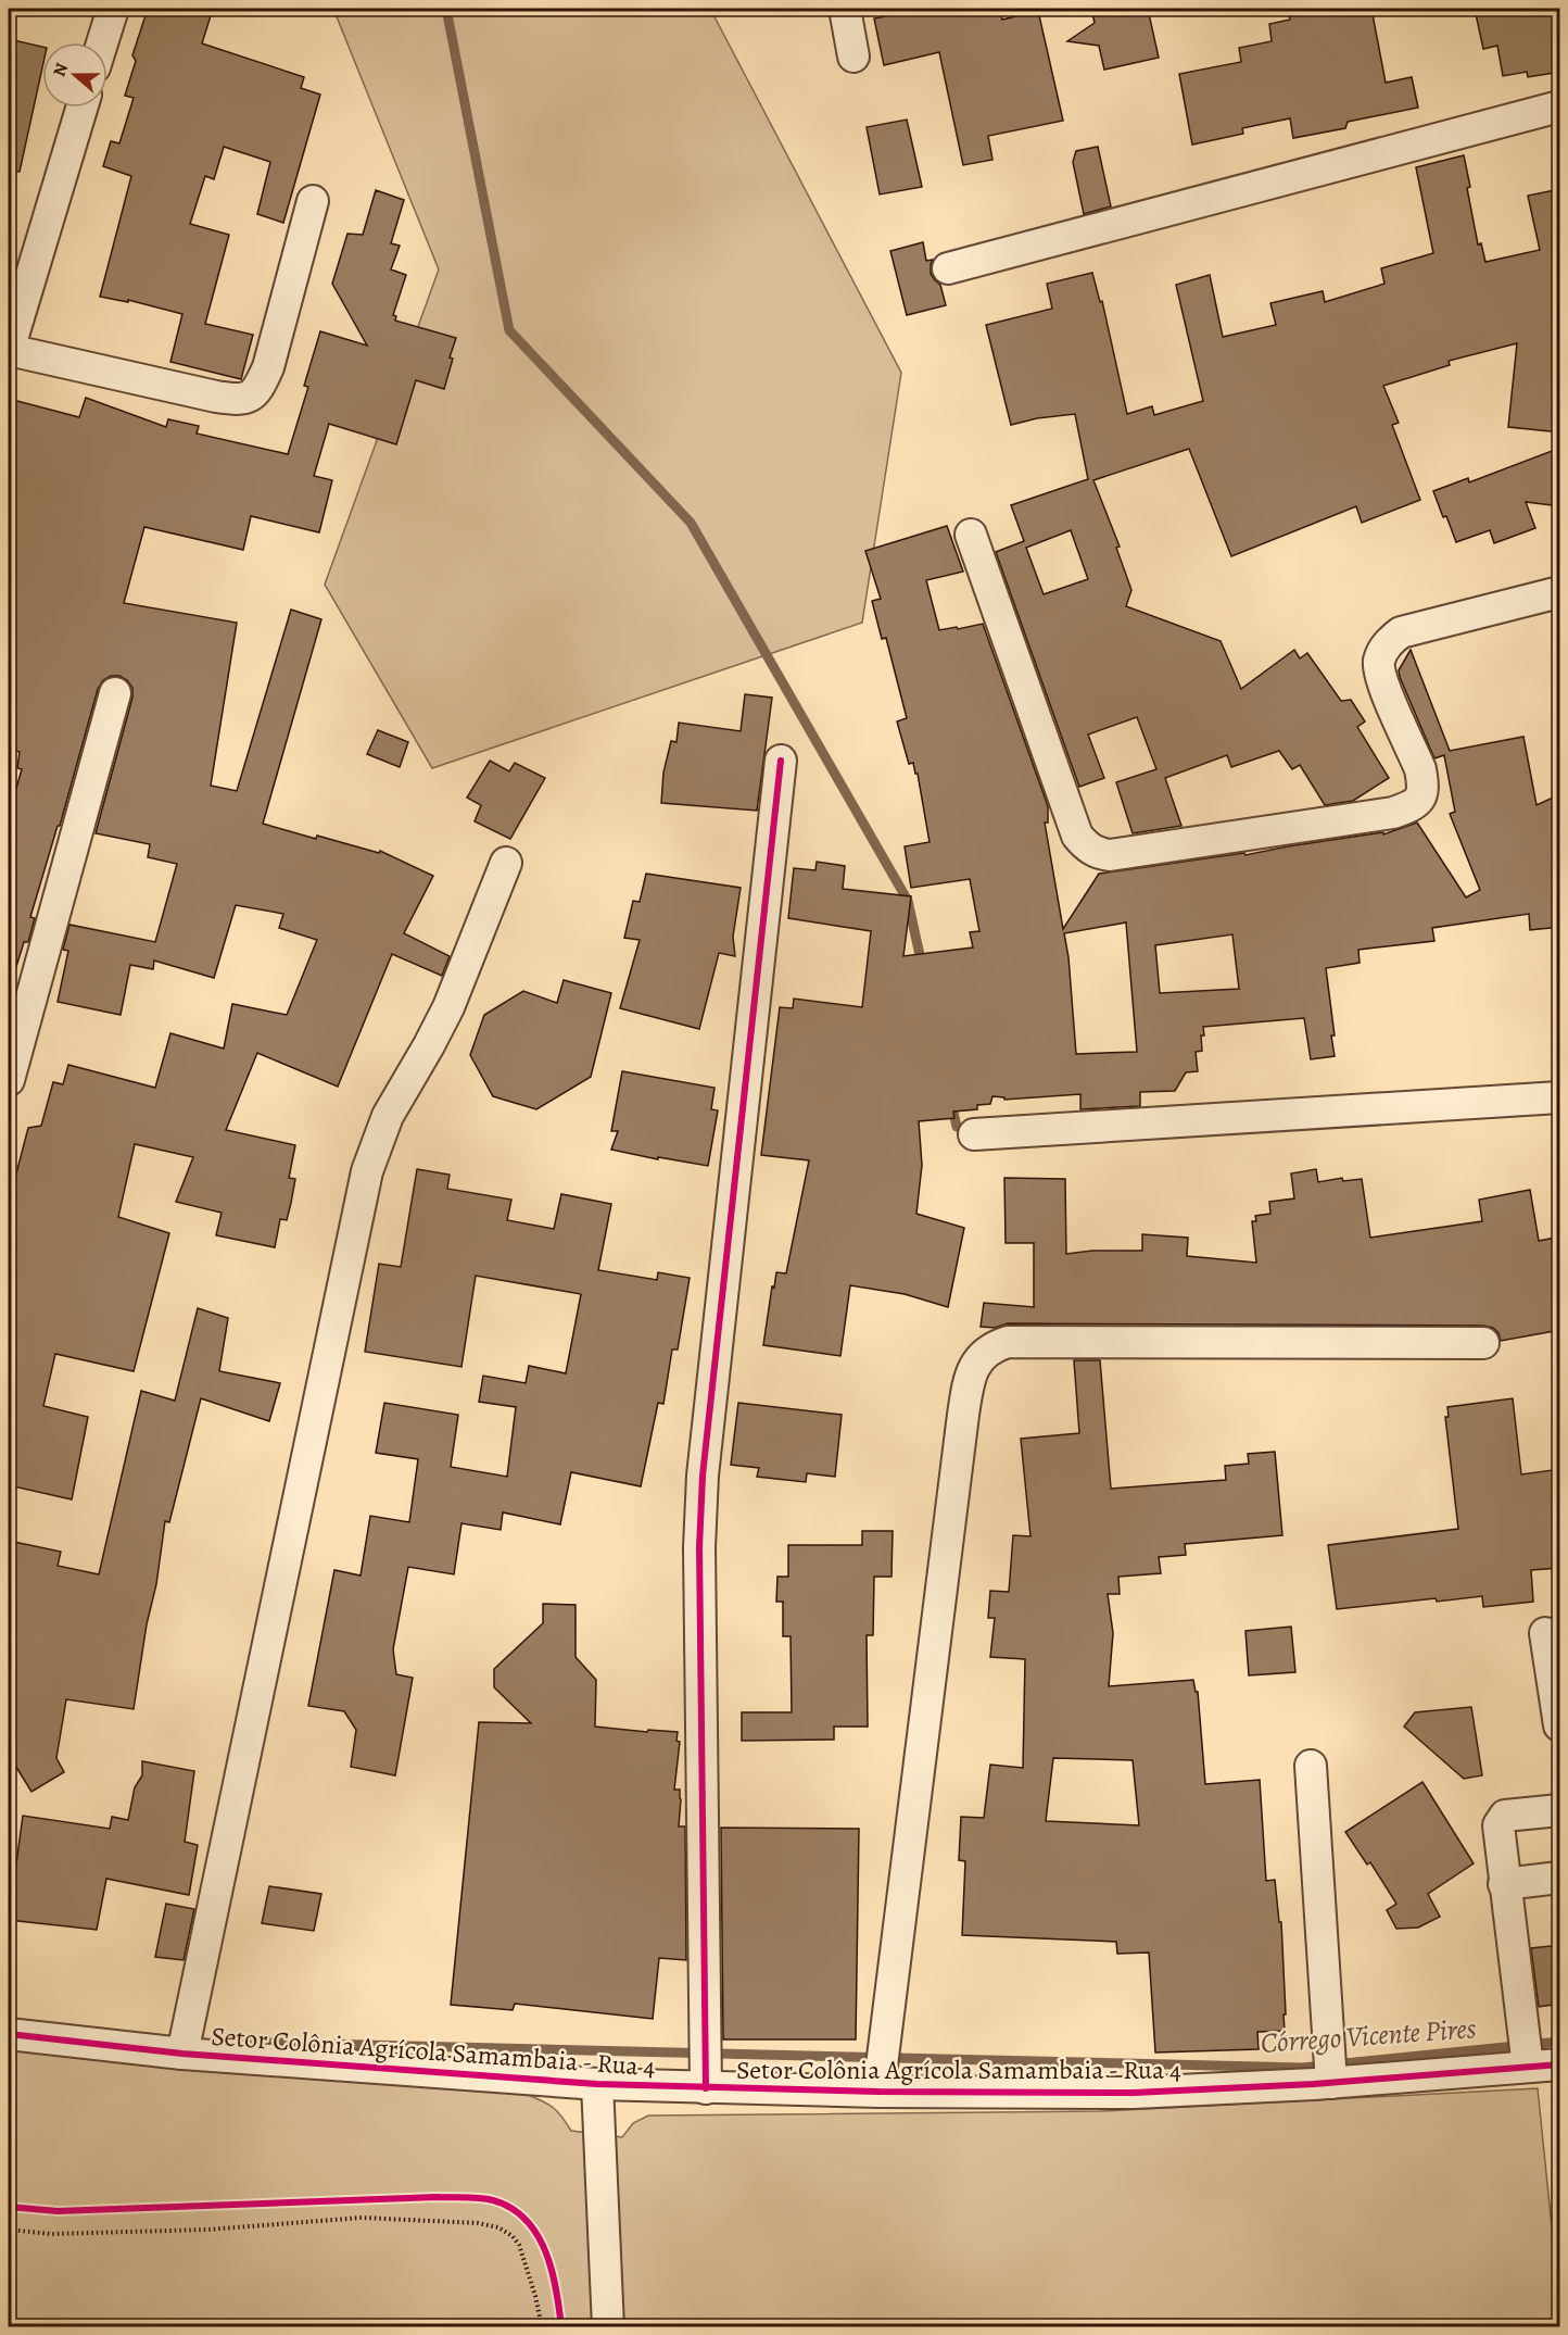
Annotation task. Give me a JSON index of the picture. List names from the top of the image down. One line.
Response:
{"streets":{"street":["Setor Colônia Agrícola Samambaia - Rua 4"]},"water":["Córrego Vicente Pires"],"north":"left"}
